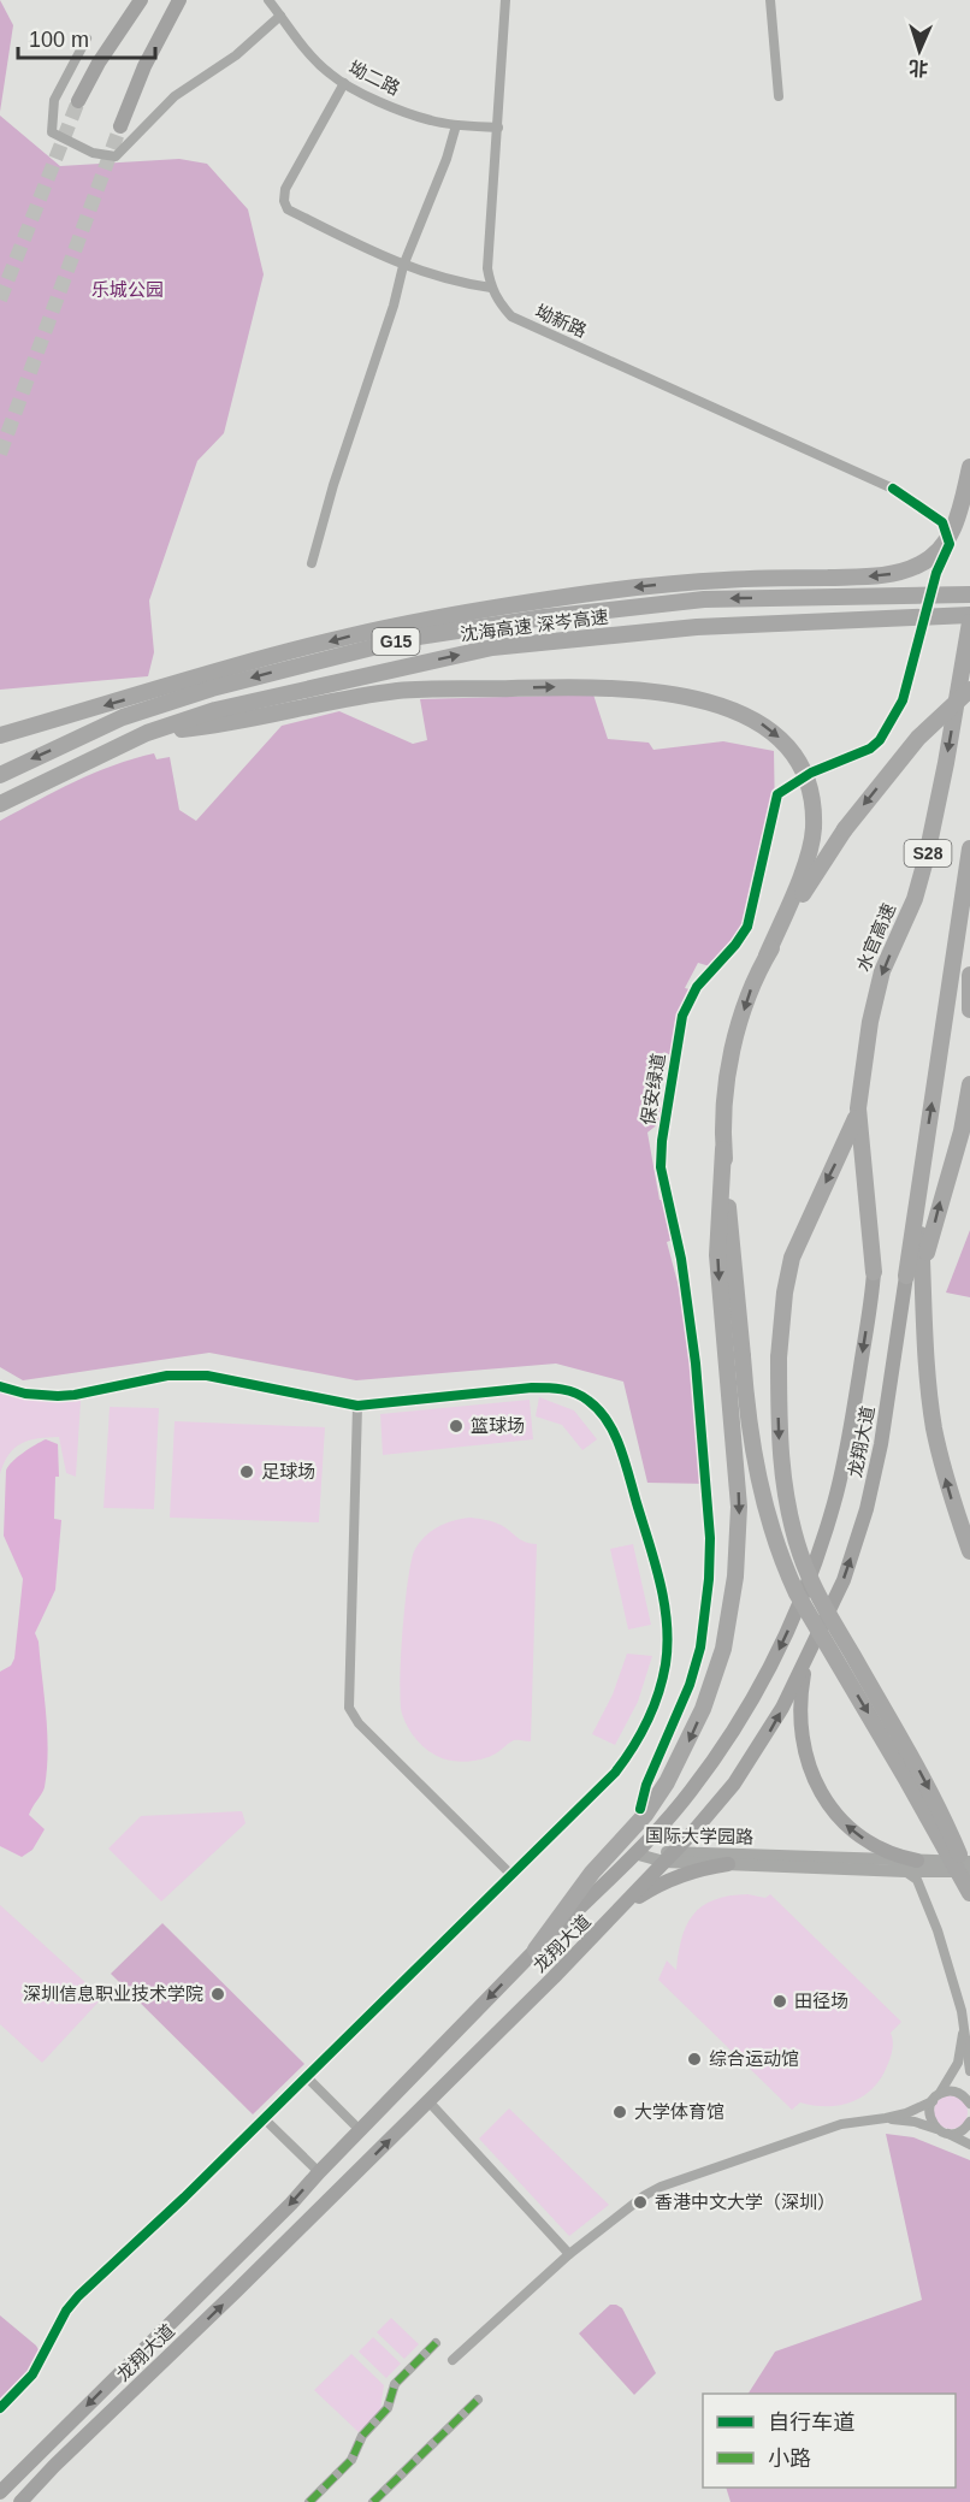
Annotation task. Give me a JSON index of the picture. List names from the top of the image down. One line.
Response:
{"streets":{"highway":["沈海高速 深岑高速","G15","S28","水官高速"],"main road":["龙翔大道"],"street":["坳二路","坳新路","国际大学园路"],"cycle path":["保安绿道"]},"crossings":[["水官高速","龙翔大道"],["龙翔大道","国际大学园路"]],"parks":["乐城公园"],"places":["篮球场","足球场","深圳信息职业技术学院","田径场","综合运动馆","大学体育馆","香港中文大学（深圳）"],"legend":["自行车道","小路"],"scale_bar":"100 m","north":"bottom"}
